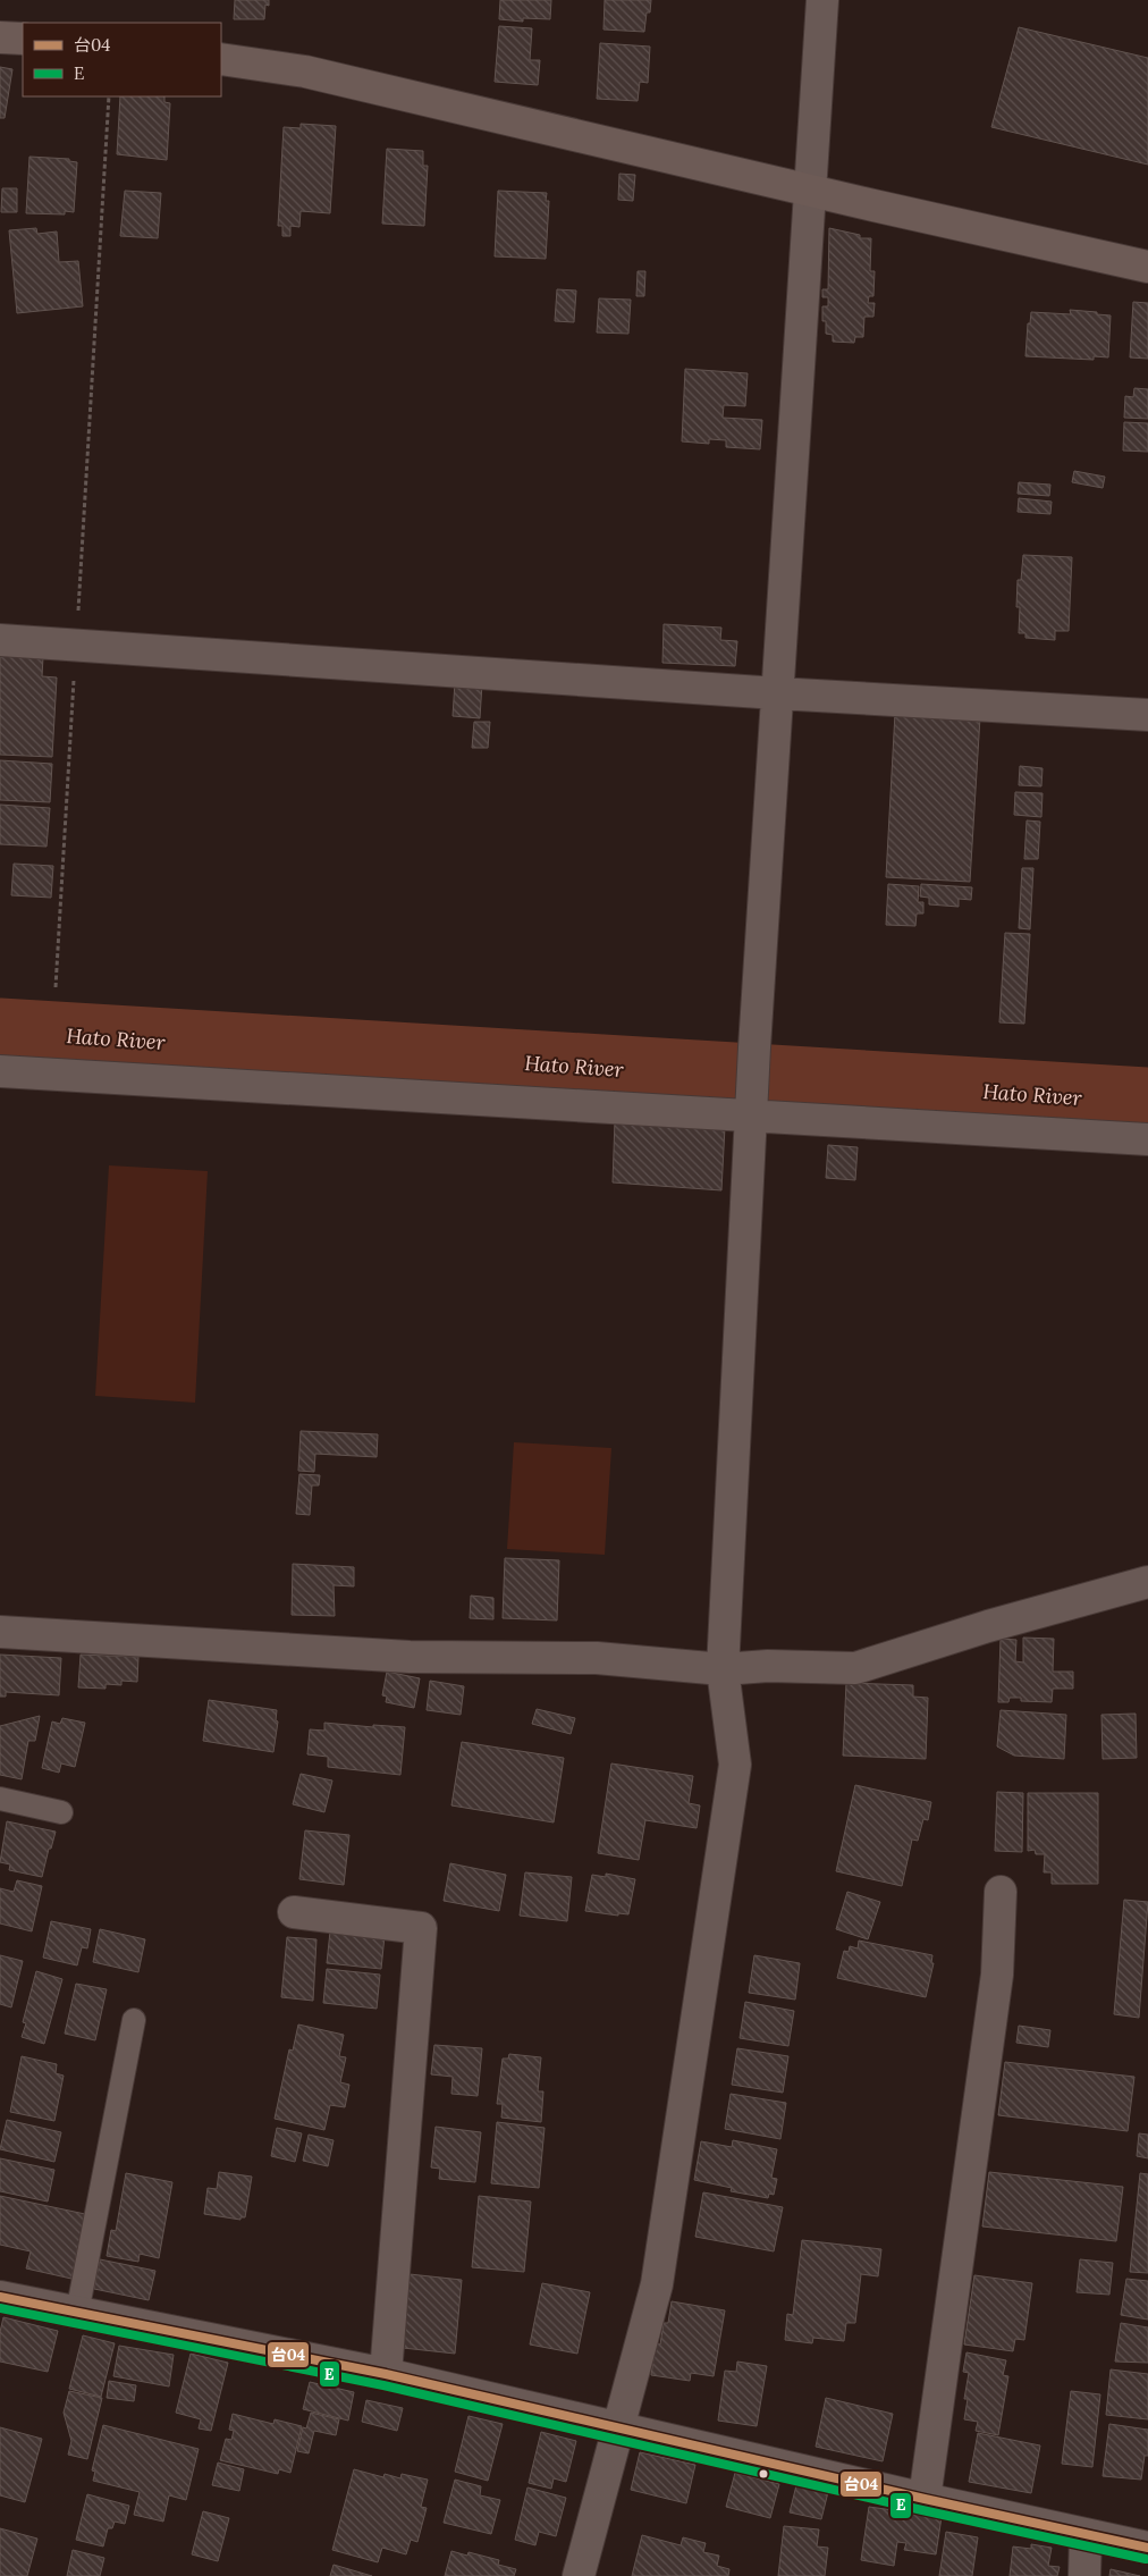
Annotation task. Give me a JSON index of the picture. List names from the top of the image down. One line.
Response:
{"water":["Hato River"],"lines":["transit line 台04","transit line E"],"legend":["台04","E"]}
